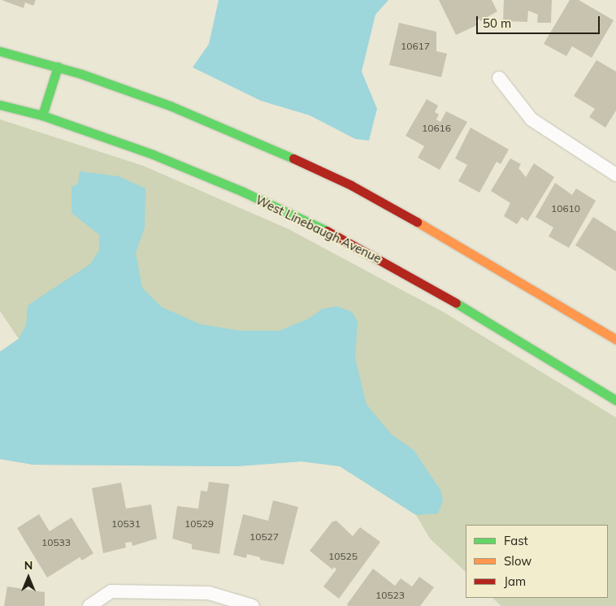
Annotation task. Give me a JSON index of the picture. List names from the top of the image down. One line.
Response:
{"streets":{"main road":["West Linebaugh Avenue"]},"house_numbers":["10617","10616","10610","10531","10529","10527","10533","10525","10523"],"legend":["Fast","Slow","Jam"],"scale_bar":"50 m","north":"top"}
